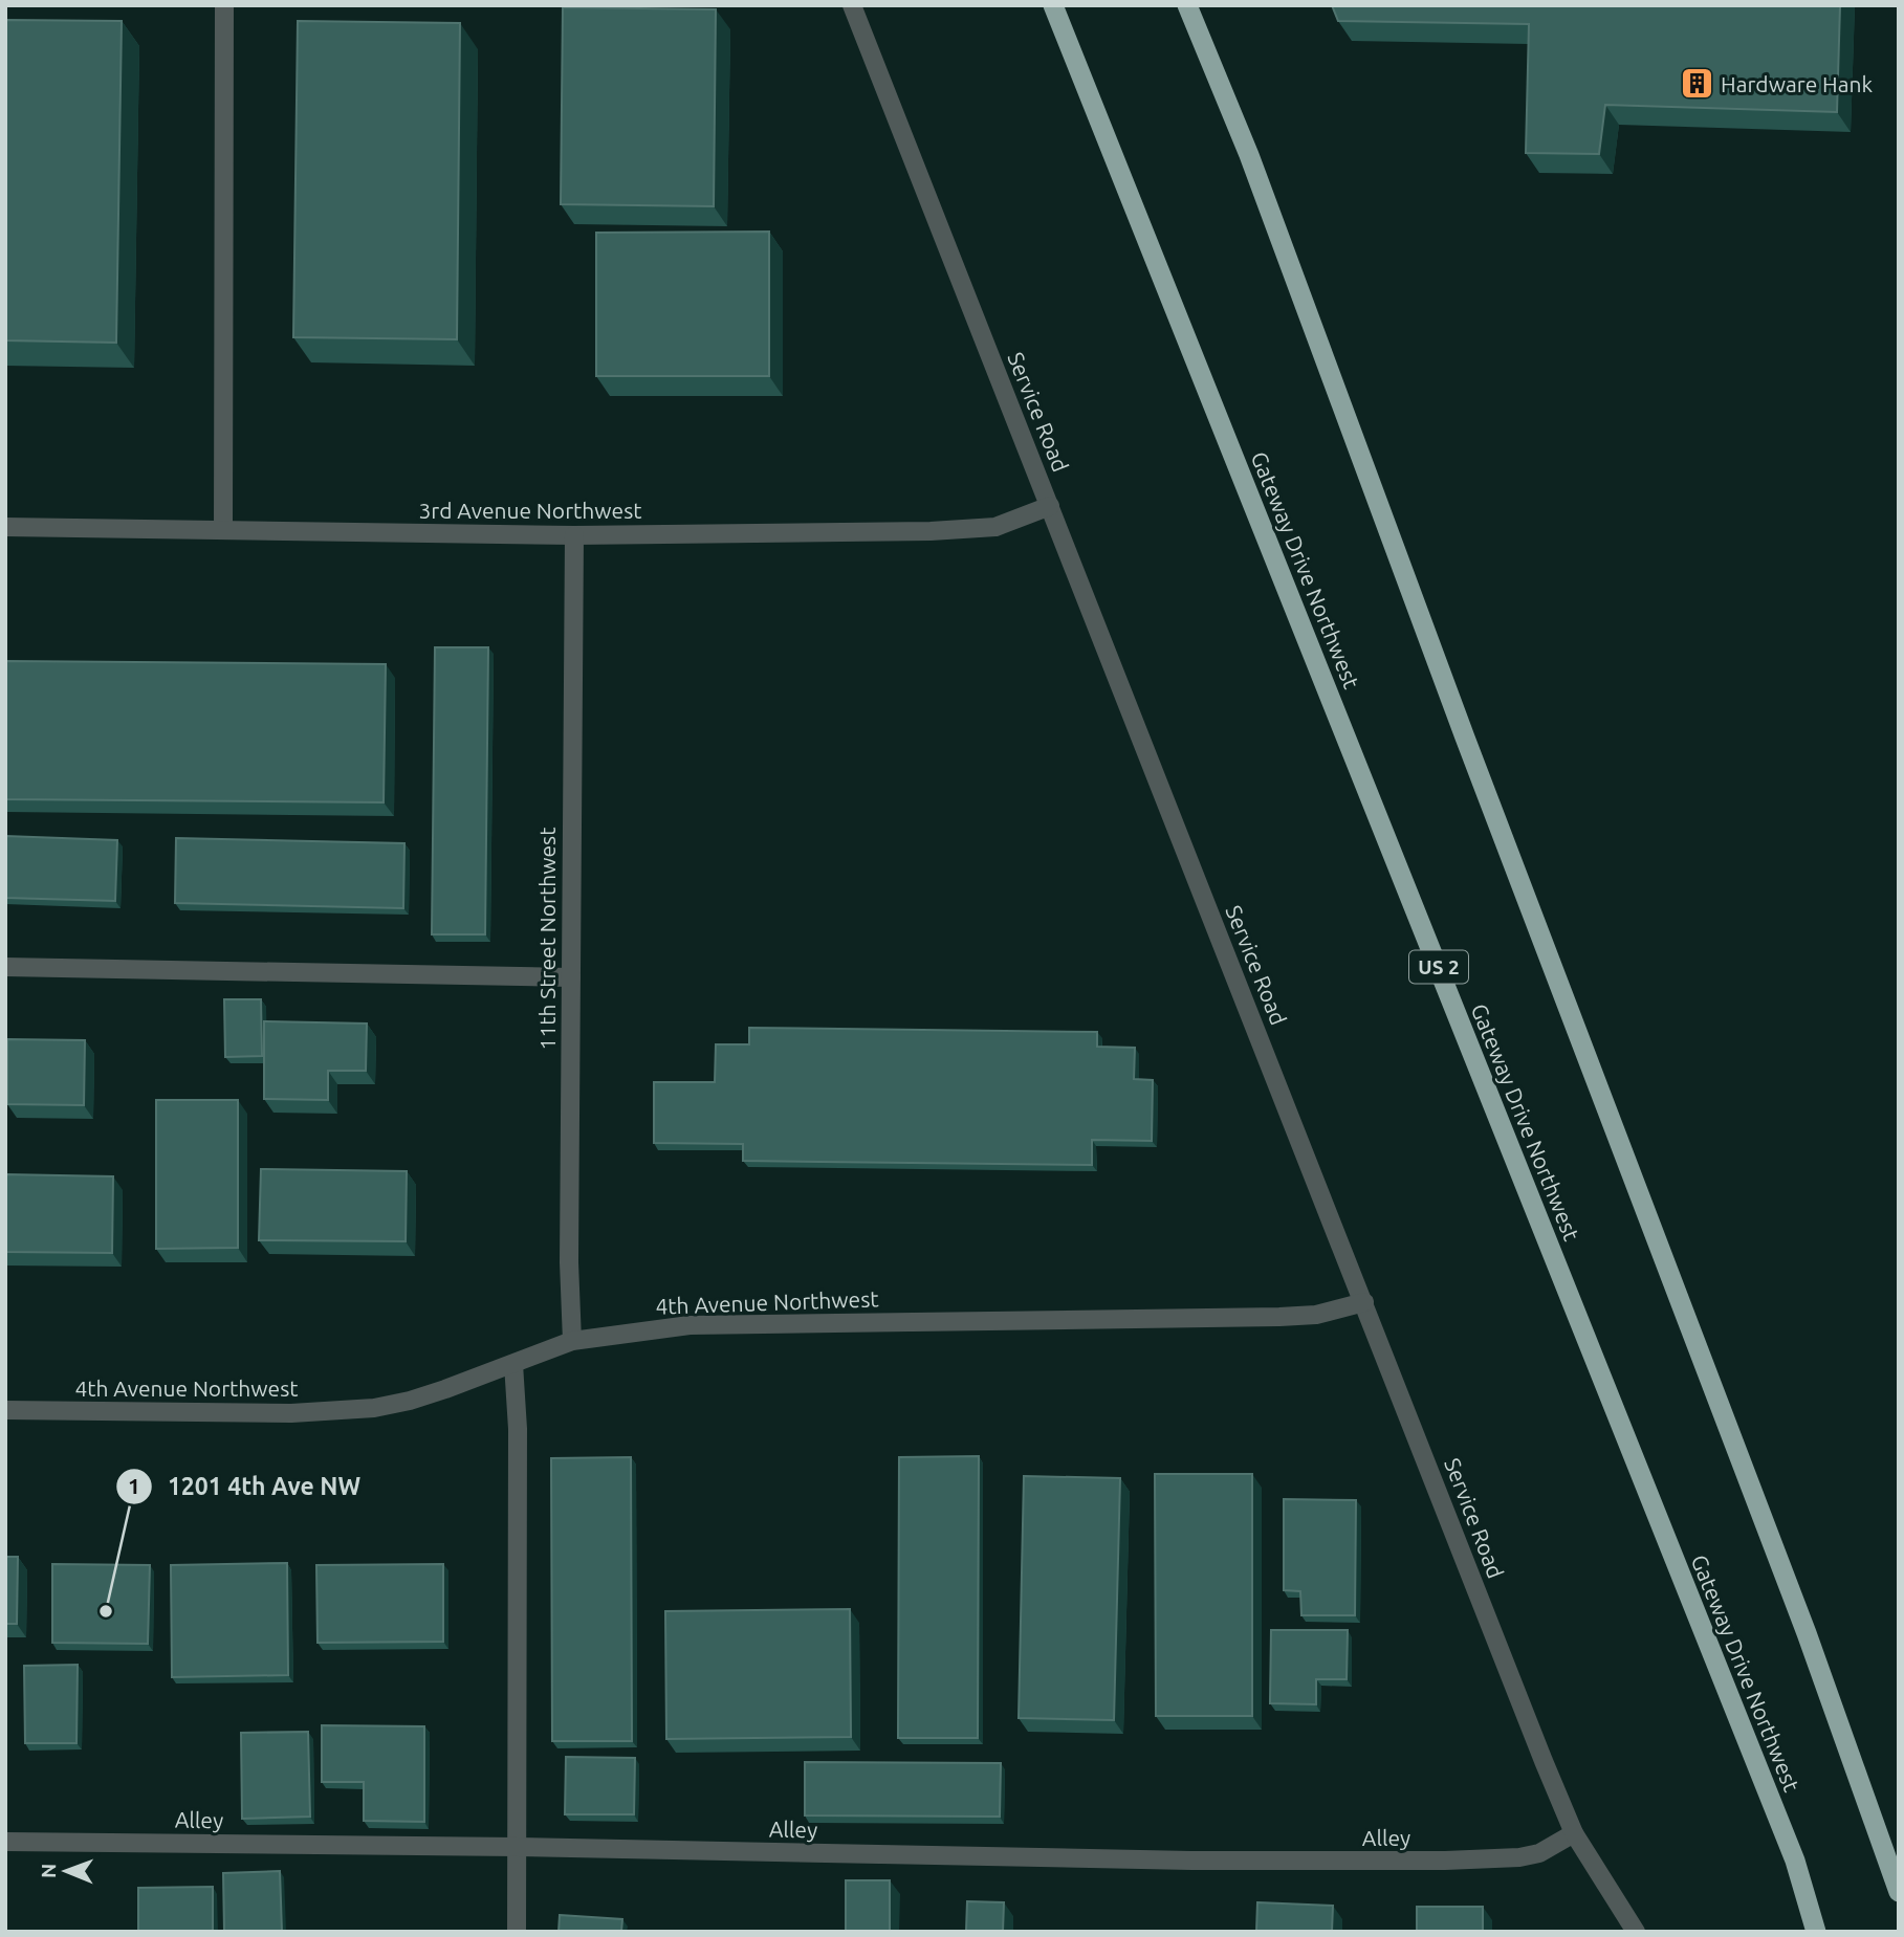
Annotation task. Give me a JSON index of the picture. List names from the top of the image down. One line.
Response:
{"streets":{"highway":["Gateway Drive Northwest","US 2"],"street":["Service Road","3rd Avenue Northwest","11th Street Northwest","4th Avenue Northwest","Alley"]},"crossings":[["Service Road","3rd Avenue Northwest"],["Service Road","4th Avenue Northwest"],["Service Road","Alley"],["3rd Avenue Northwest","11th Street Northwest"],["11th Street Northwest","4th Avenue Northwest"]],"places":{"building":["Hardware Hank"],"other":["1201 4th Ave NW"]},"north":"left"}
